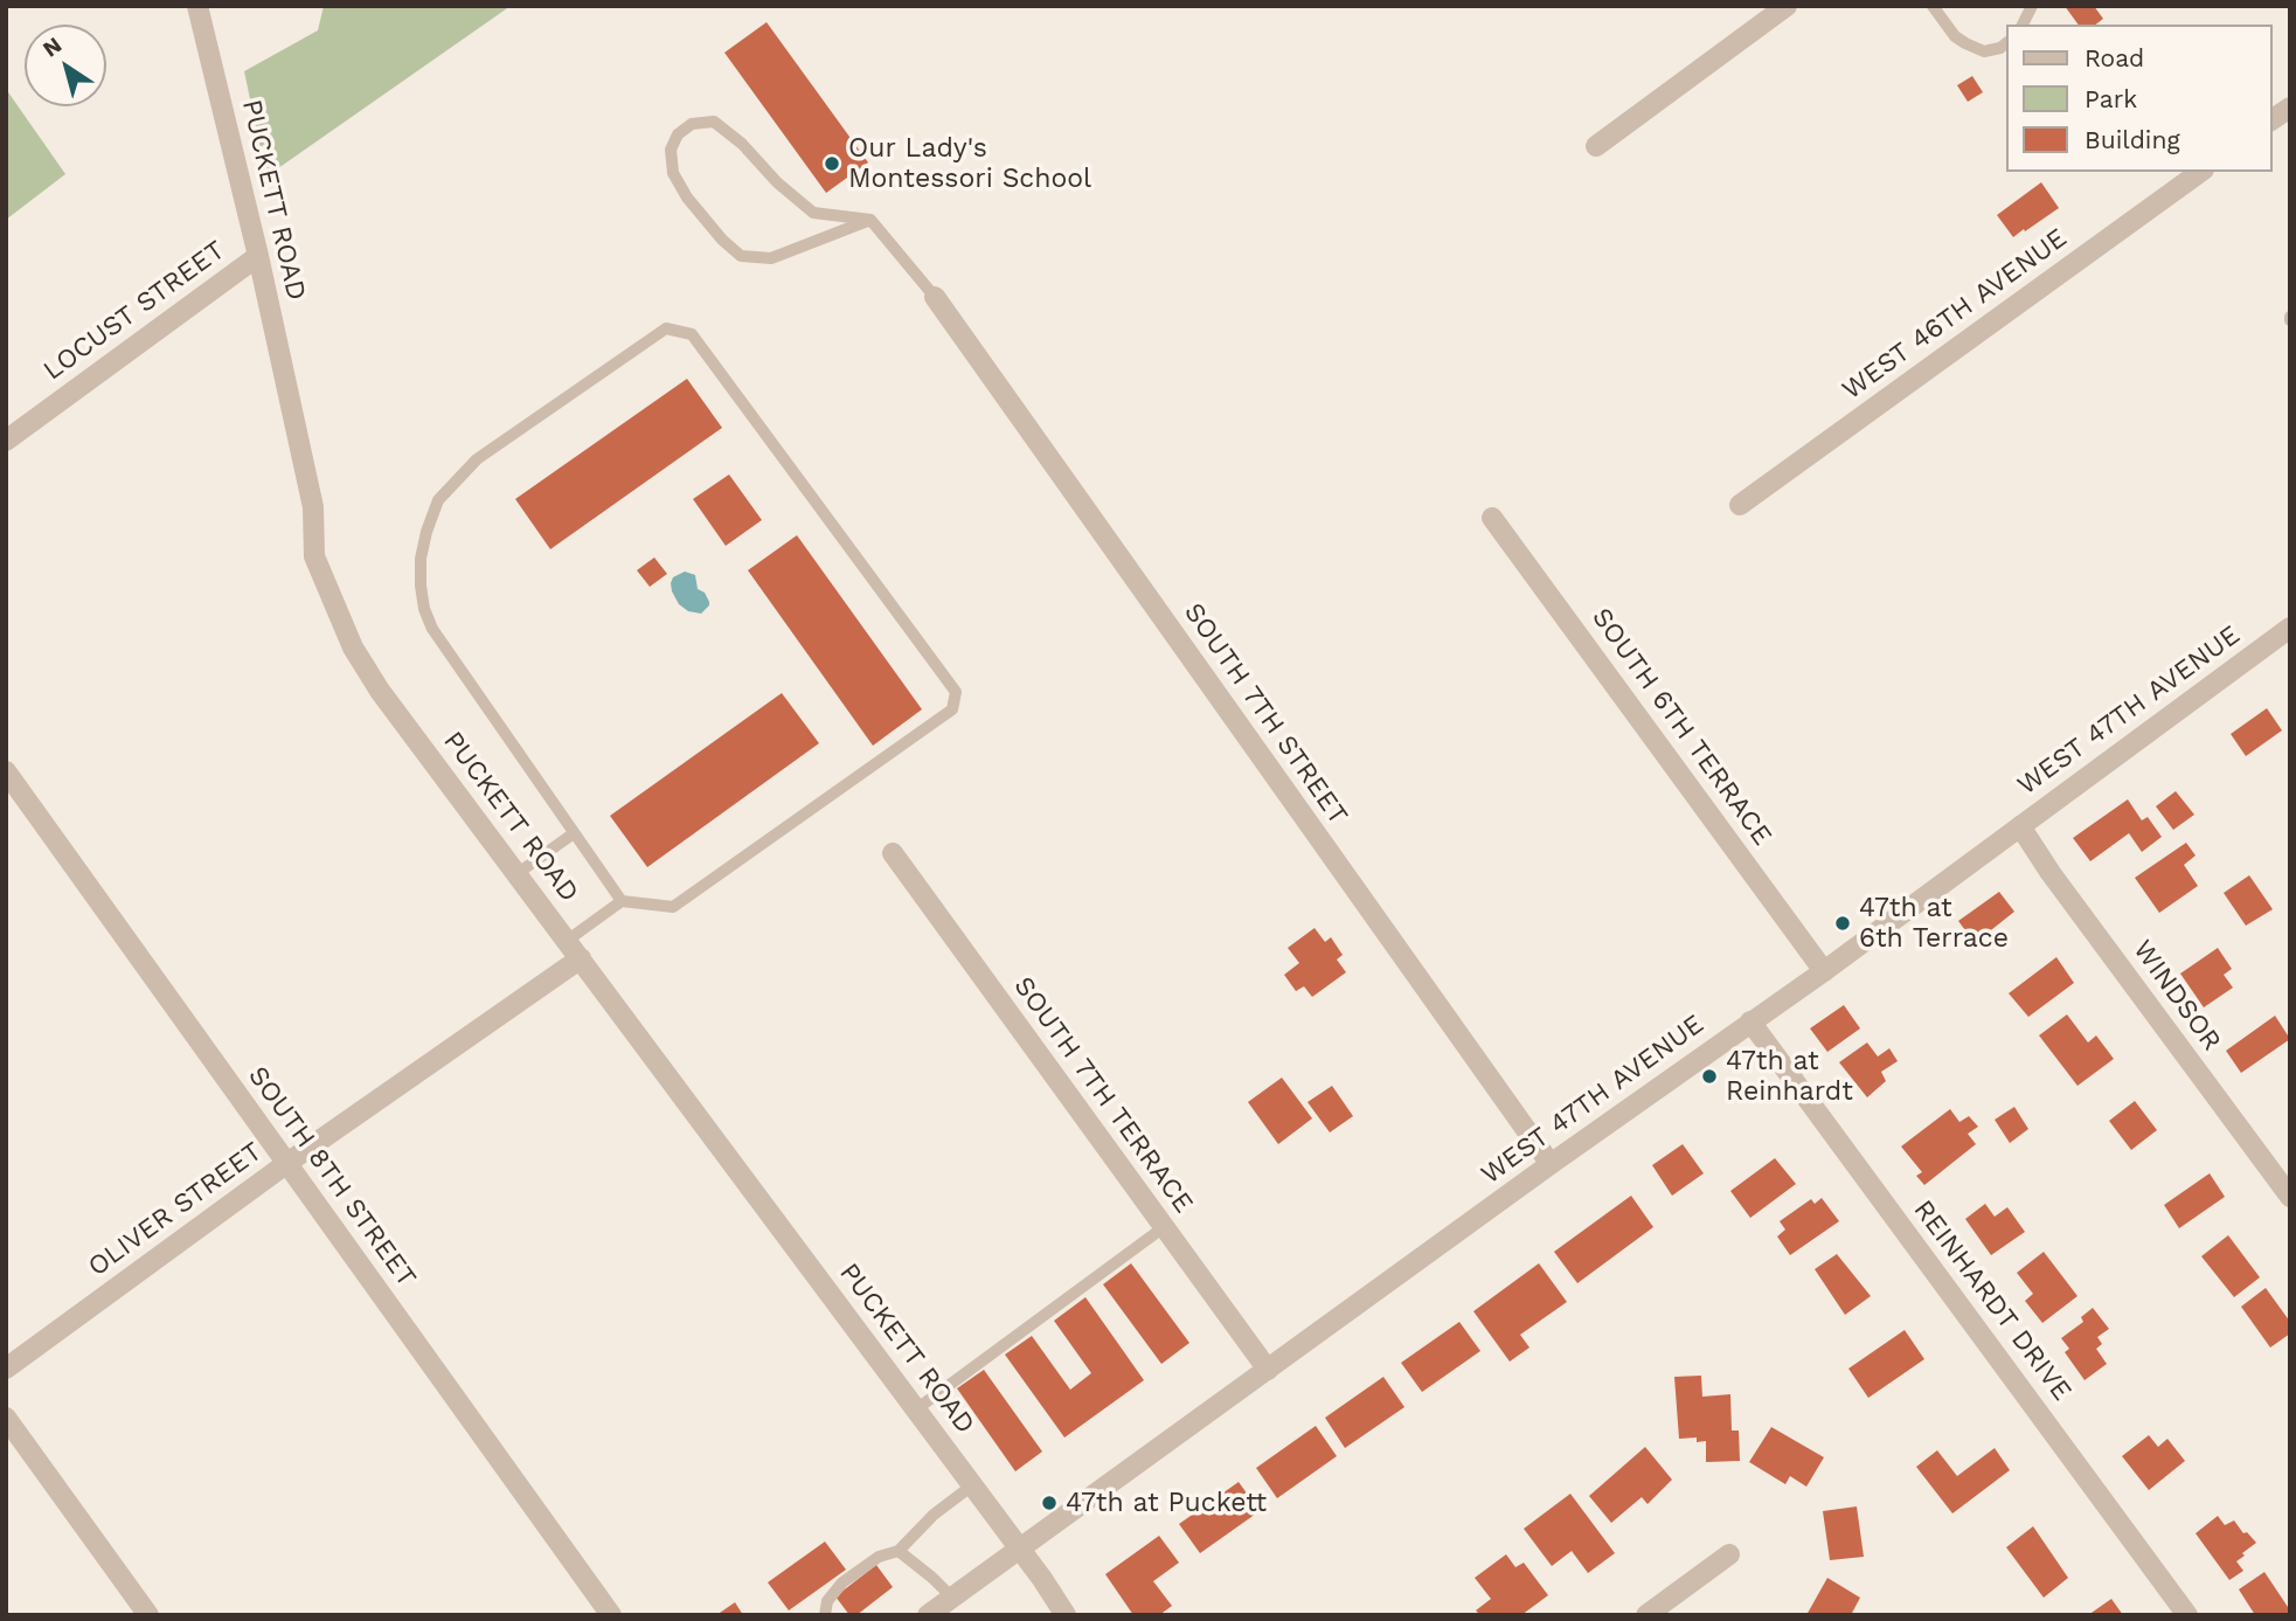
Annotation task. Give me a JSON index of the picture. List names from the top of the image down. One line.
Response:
{"streets":{"street":["PUCKETT ROAD","LOCUST STREET","WEST 46TH AVENUE","WEST 47TH AVENUE","SOUTH 7TH STREET","SOUTH 6TH TERRACE","WINDSOR","SOUTH 7TH TERRACE","SOUTH 8TH STREET","OLIVER STREET","REINHARDT DRIVE"]},"crossings":[["PUCKETT ROAD","LOCUST STREET"],["PUCKETT ROAD","WEST 47TH AVENUE"],["PUCKETT ROAD","OLIVER STREET"],["WEST 47TH AVENUE","SOUTH 7TH STREET"],["WEST 47TH AVENUE","SOUTH 6TH TERRACE"],["WEST 47TH AVENUE","WINDSOR"],["WEST 47TH AVENUE","SOUTH 7TH TERRACE"],["WEST 47TH AVENUE","REINHARDT DRIVE"],["SOUTH 8TH STREET","OLIVER STREET"]],"places":["Our Lady's Montessori School","47th at 6th Terrace","47th at Reinhardt","47th at Puckett"],"legend":["Road","Park","Building"],"north":"top left"}
